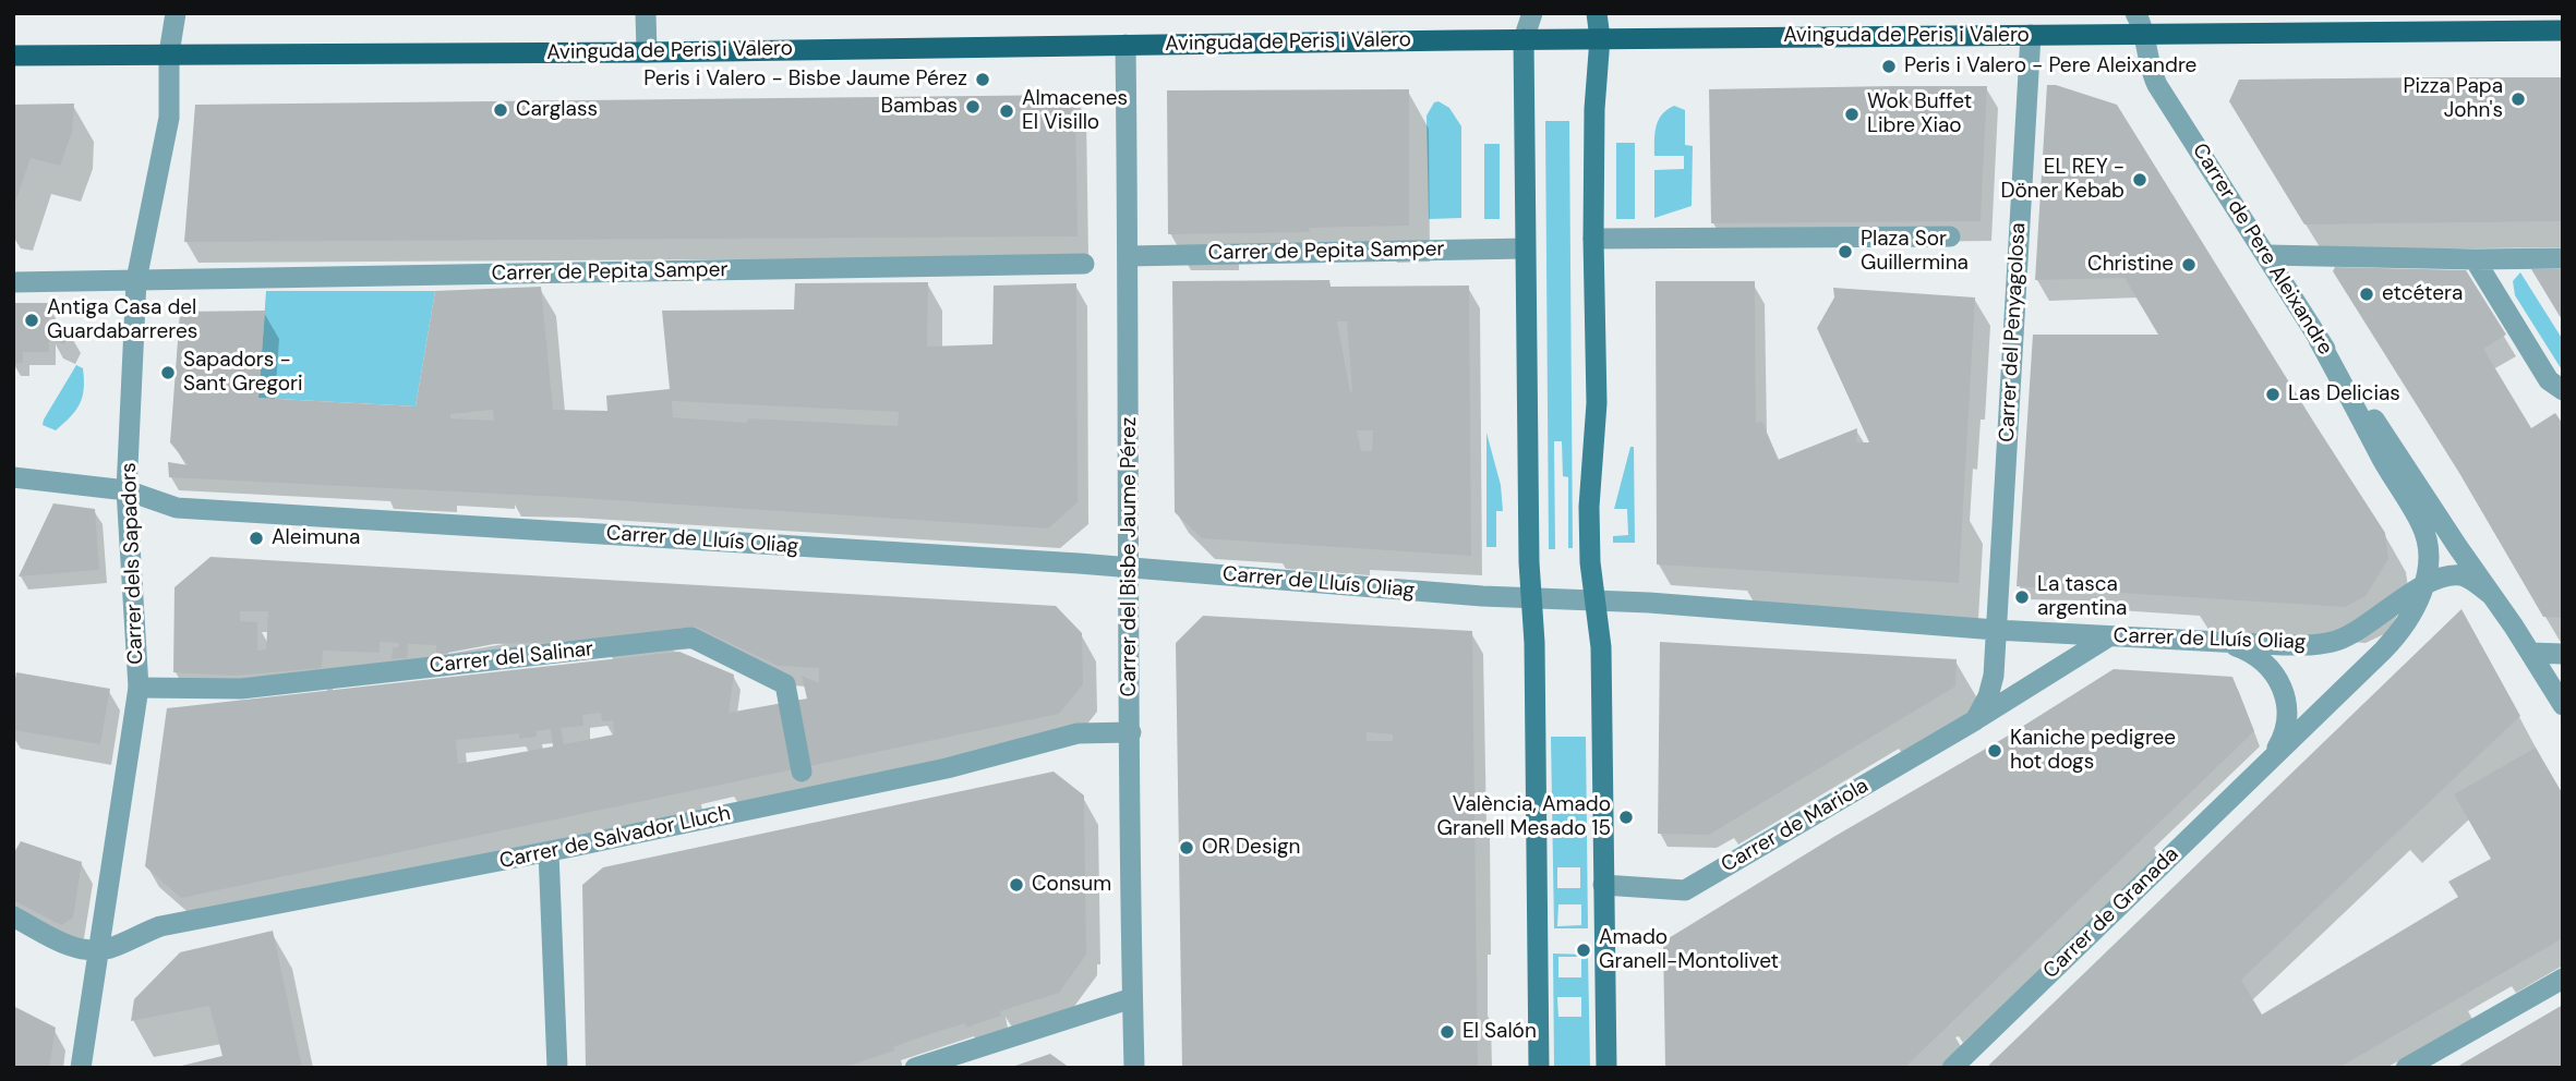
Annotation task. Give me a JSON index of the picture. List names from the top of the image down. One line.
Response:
{"streets":{"main road":["Avinguda de Peris i Valero"],"street":["Carrer de Pere Aleixandre","Carrer de Pepita Samper","Carrer del Penyagolosa","Carrer de Lluís Oliag","Carrer del Bisbe Jaume Pérez","Carrer dels Sapadors","Carrer del Salinar","Carrer de Mariola","Carrer de Salvador Lluch","Carrer de Granada"]},"crossings":[["Avinguda de Peris i Valero","Carrer de Pere Aleixandre"],["Avinguda de Peris i Valero","Carrer del Penyagolosa"],["Avinguda de Peris i Valero","Carrer del Bisbe Jaume Pérez"],["Avinguda de Peris i Valero","Carrer dels Sapadors"],["Carrer de Pere Aleixandre","Carrer de Lluís Oliag"],["Carrer de Pere Aleixandre","Carrer de Granada"],["Carrer de Pepita Samper","Carrer del Bisbe Jaume Pérez"],["Carrer de Pepita Samper","Carrer dels Sapadors"],["Carrer del Penyagolosa","Carrer de Lluís Oliag"],["Carrer de Lluís Oliag","Carrer del Bisbe Jaume Pérez"],["Carrer de Lluís Oliag","Carrer dels Sapadors"],["Carrer de Lluís Oliag","Carrer de Mariola"],["Carrer de Lluís Oliag","Carrer de Granada"],["Carrer del Bisbe Jaume Pérez","Carrer de Salvador Lluch"],["Carrer dels Sapadors","Carrer del Salinar"],["Carrer dels Sapadors","Carrer de Salvador Lluch"]],"places":["Peris i Valero - Pere Aleixandre","Peris i Valero - Bisbe Jaume Pérez","Pizza Papa John's","Bambas","Carglass","Almacenes El Visillo","Wok Buffet Libre Xiao","EL REY - Döner Kebab","Plaza Sor Guillermina","Christine","etcétera","Antiga Casa del Guardabarreres","Sapadors - Sant Gregori","Las Delicias","Aleimuna","La tasca argentina","Kaniche pedigree hot dogs","València, Amado Granell Mesado 15","OR Design","Consum","Amado Granell-Montolivet","El Salón"]}
